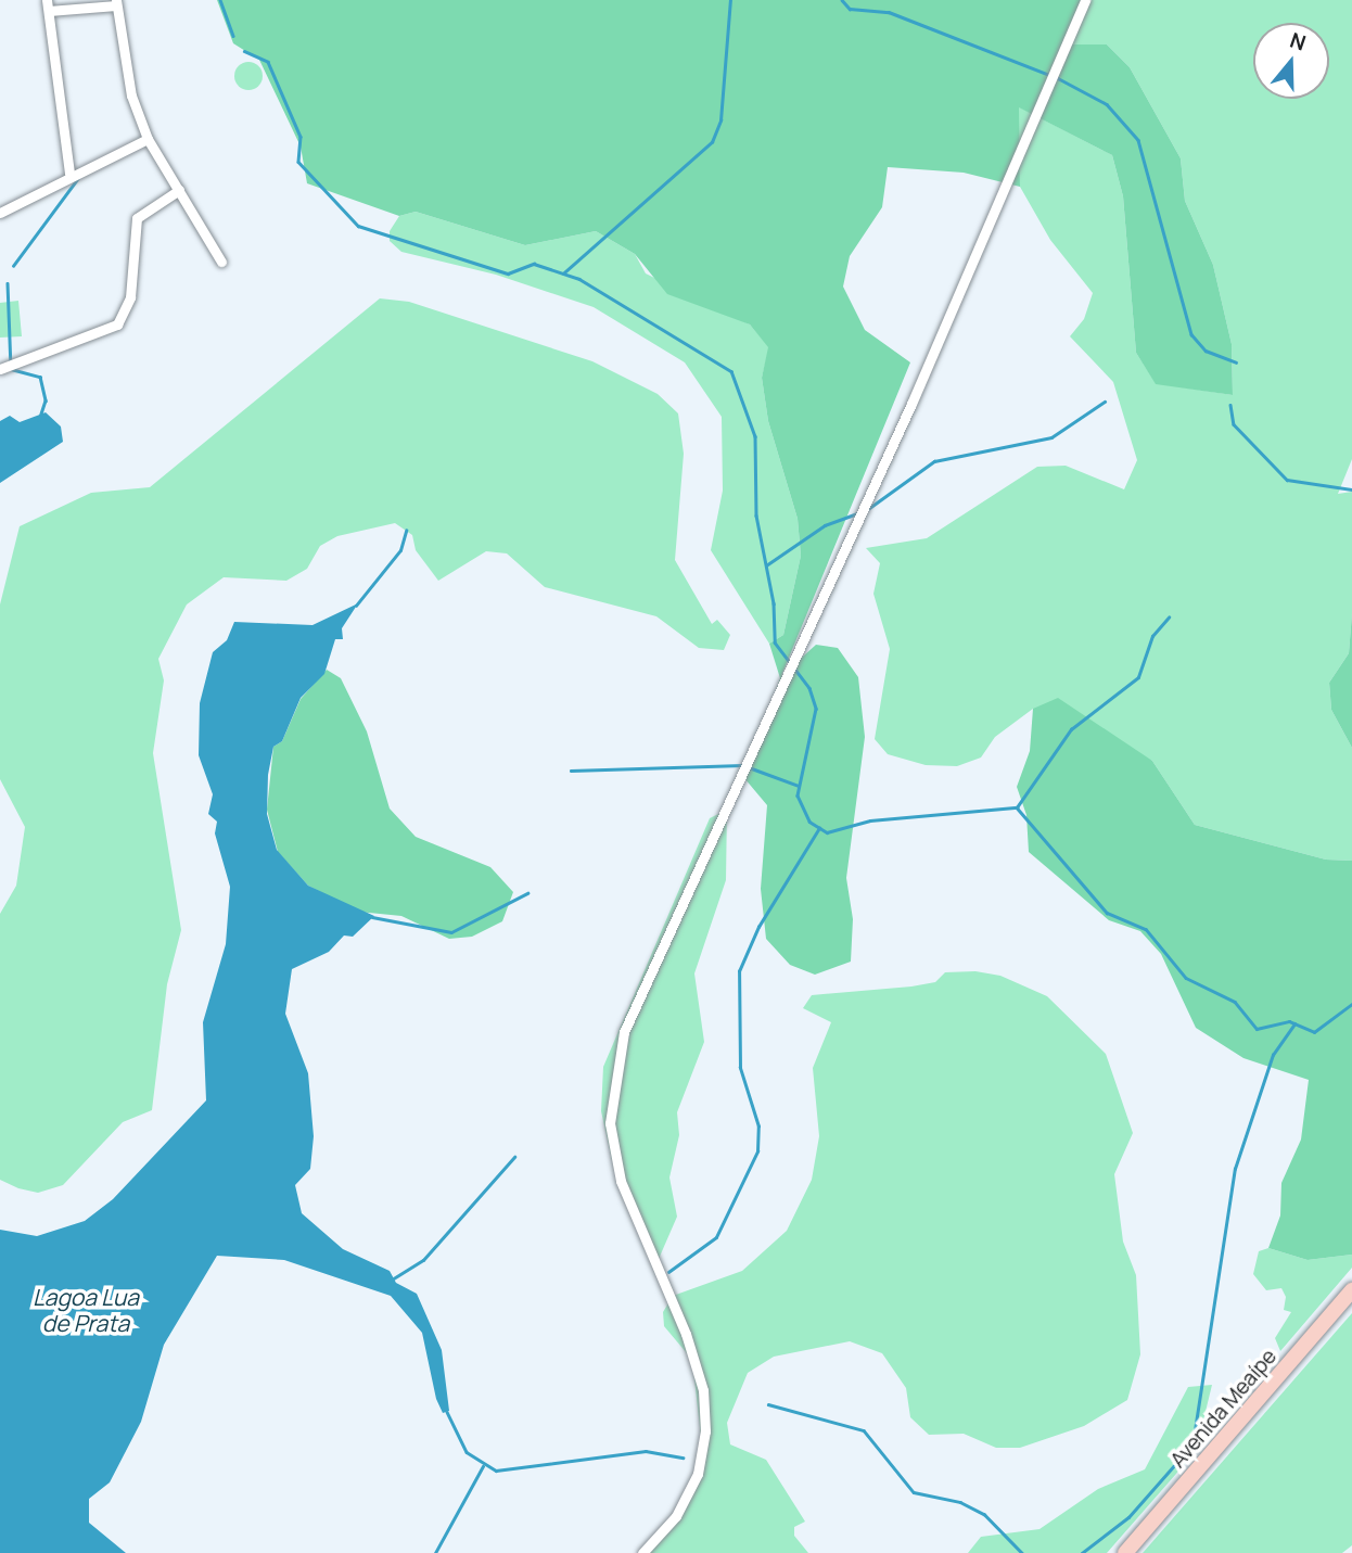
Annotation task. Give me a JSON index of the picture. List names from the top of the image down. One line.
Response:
{"streets":{"main road":["Avenida Meaípe"]},"water":["Lagoa Lua de Prata"],"north":"top"}
